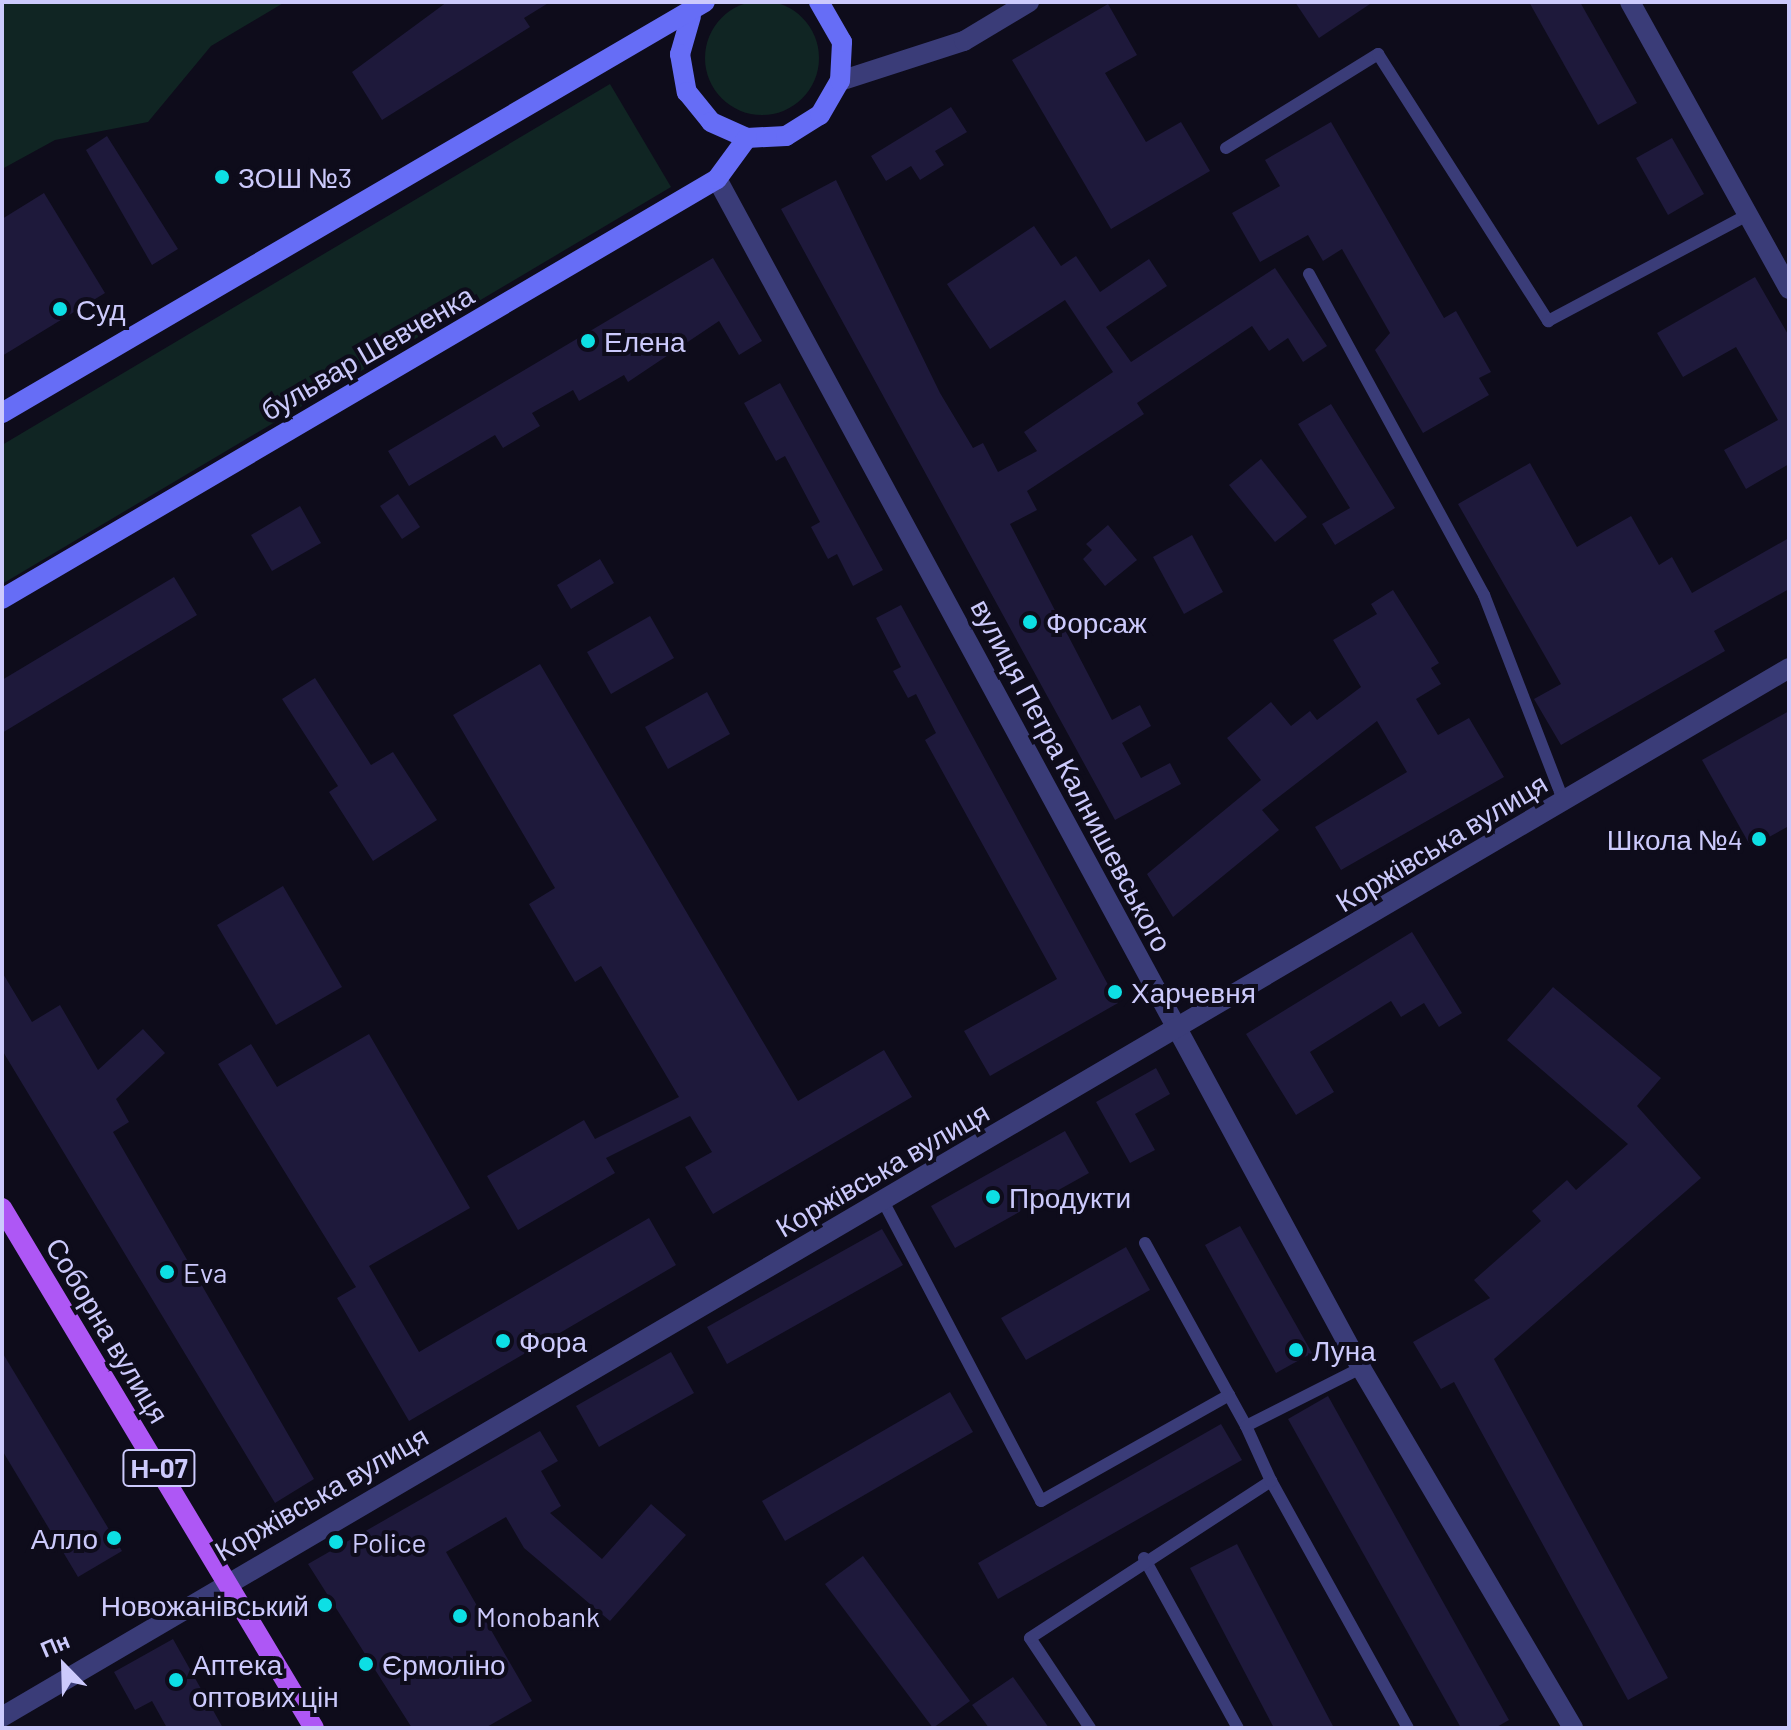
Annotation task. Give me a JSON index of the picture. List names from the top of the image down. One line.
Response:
{"streets":{"main road":["бульвар Шевченка","Соборна вулиця","Н-07"],"street":["вулиця Петра Калнишевського","Коржівська вулиця"]},"crossings":[["бульвар Шевченка","вулиця Петра Калнишевського"],["вулиця Петра Калнишевського","Коржівська вулиця"],["Коржівська вулиця","Соборна вулиця"]],"places":["ЗОШ №3","Суд","Елена","Форсаж","Школа №4","Харчевня","Продукти","Eva","Фора","Луна","Алло","Police","Новожанівський","Monobank","Єрмоліно","Аптека оптових цін"],"north":"top left"}
